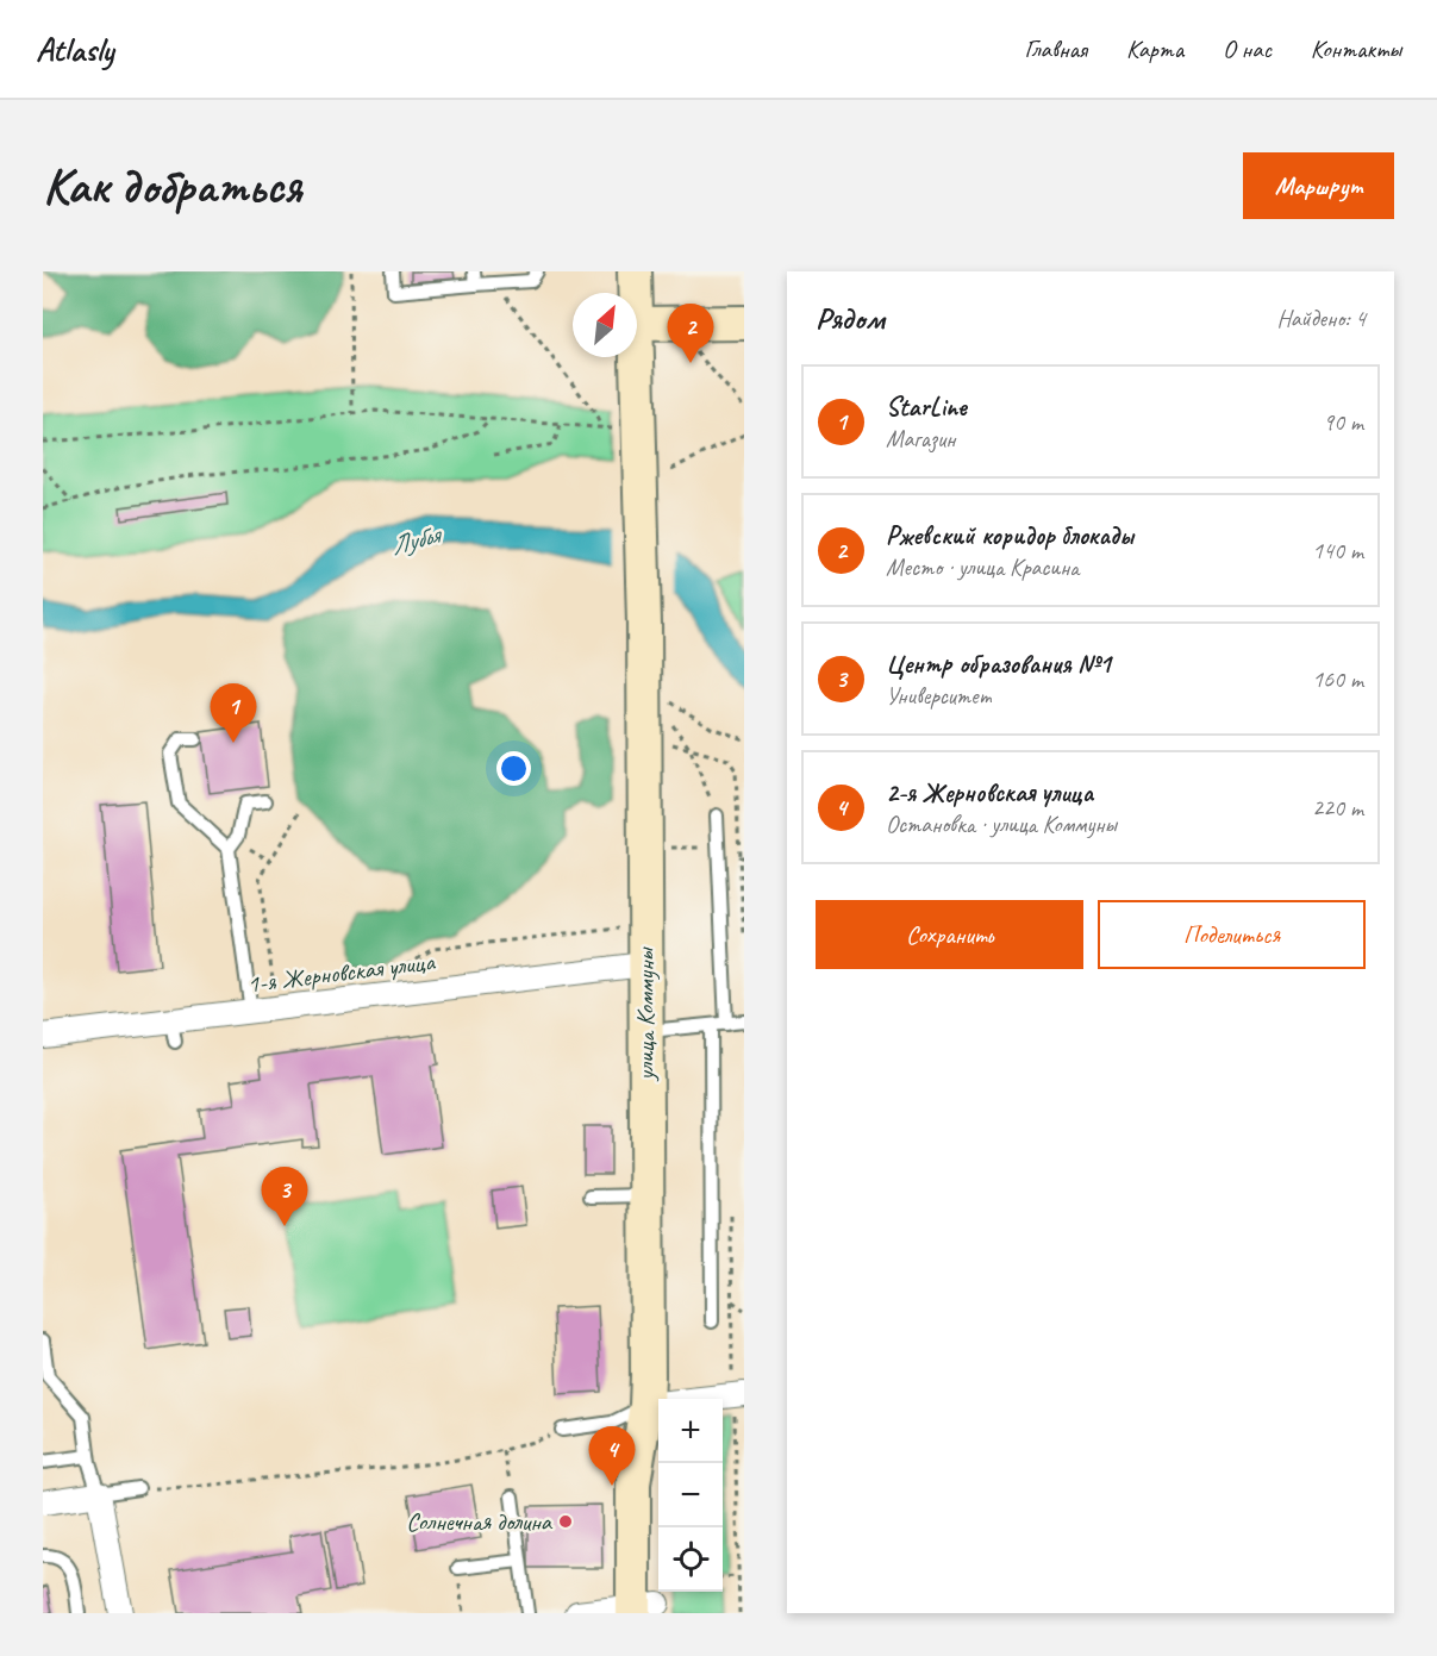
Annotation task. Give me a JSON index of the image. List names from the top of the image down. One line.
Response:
{"streets":{"main road":["улица Коммуны"],"street":["1-я Жерновская улица"]},"crossings":[["1-я Жерновская улица","улица Коммуны"]],"water":["Лубья"],"places":["Солнечная долина"],"north":"top right","page":{"header":"Atlasly","nav":["Главная","Карта","О нас","Контакты"],"buttons":["Маршрут",["Сохранить","Поделиться"]],"title":"Как добраться","heading":["Рядом","Найдено: 4"],"pins":["2","1","3","4"],"list":[{"mark":"1","name":"StarLine","note":"Магазин","value":"90 m"},{"mark":"2","name":"Ржевский коридор блокады","note":"Место · улица Красина","value":"140 m"},{"mark":"3","name":"Центр образования №1","note":"Университет","value":"160 m"},{"mark":"4","name":"2-я Жерновская улица","note":"Остановка · улица Коммуны","value":"220 m"}],"map_buttons":["+","−"]}}
